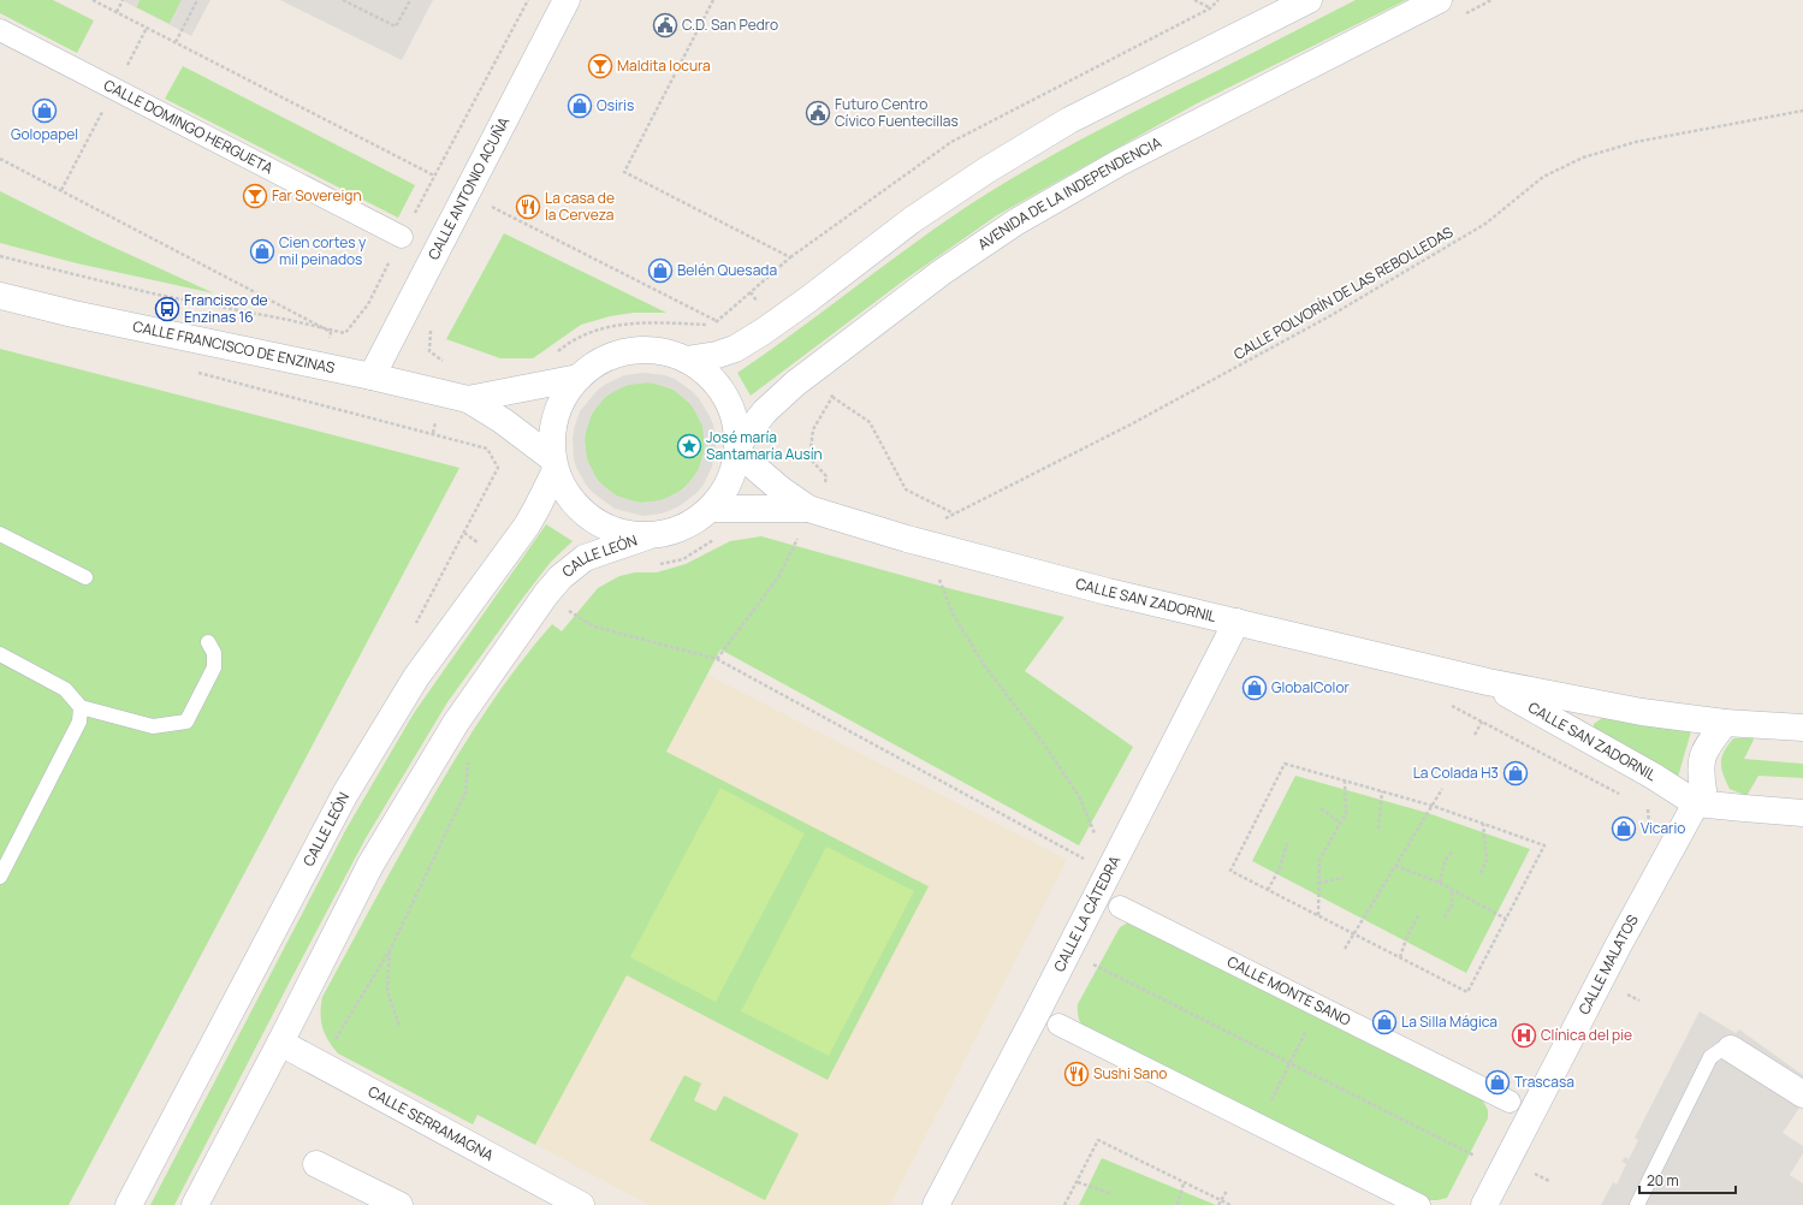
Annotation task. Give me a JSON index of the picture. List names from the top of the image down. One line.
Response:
{"streets":{"street":["CALLE DOMINGO HERGUETA","CALLE ANTONIO ACUÑA","AVENIDA DE LA INDEPENDENCIA","CALLE FRANCISCO DE ENZINAS","CALLE LEÓN","CALLE SAN ZADORNIL","CALLE LA CÁTEDRA","CALLE MALATOS","CALLE MONTE SANO","CALLE SERRAMAGNA"],"path":["CALLE POLVORÍN DE LAS REBOLLEDAS"]},"crossings":[["CALLE ANTONIO ACUÑA","CALLE FRANCISCO DE ENZINAS"],["AVENIDA DE LA INDEPENDENCIA","CALLE SAN ZADORNIL"],["CALLE POLVORÍN DE LAS REBOLLEDAS","CALLE SAN ZADORNIL"],["CALLE FRANCISCO DE ENZINAS","CALLE LEÓN"],["CALLE LEÓN","CALLE SERRAMAGNA"],["CALLE SAN ZADORNIL","CALLE LA CÁTEDRA"],["CALLE SAN ZADORNIL","CALLE MALATOS"]],"places":{"public building":["C.D. San Pedro","Futuro Centro Cívico Fuentecillas"],"bar":["Maldita locura","Far Sovereign"],"shop":["Osiris","Golopapel","Cien cortes y mil peinados","Belén Quesada","GlobalColor","La Colada H3","Vicario","La Silla Mágica","Trascasa"],"restaurant":["La casa de la Cerveza","Sushi Sano"],"bus stop":["Francisco de Enzinas 16"],"place":["José maría Santamaría Ausín"],"hospital":["Clínica del pie"]},"scale_bar":"20 m"}
